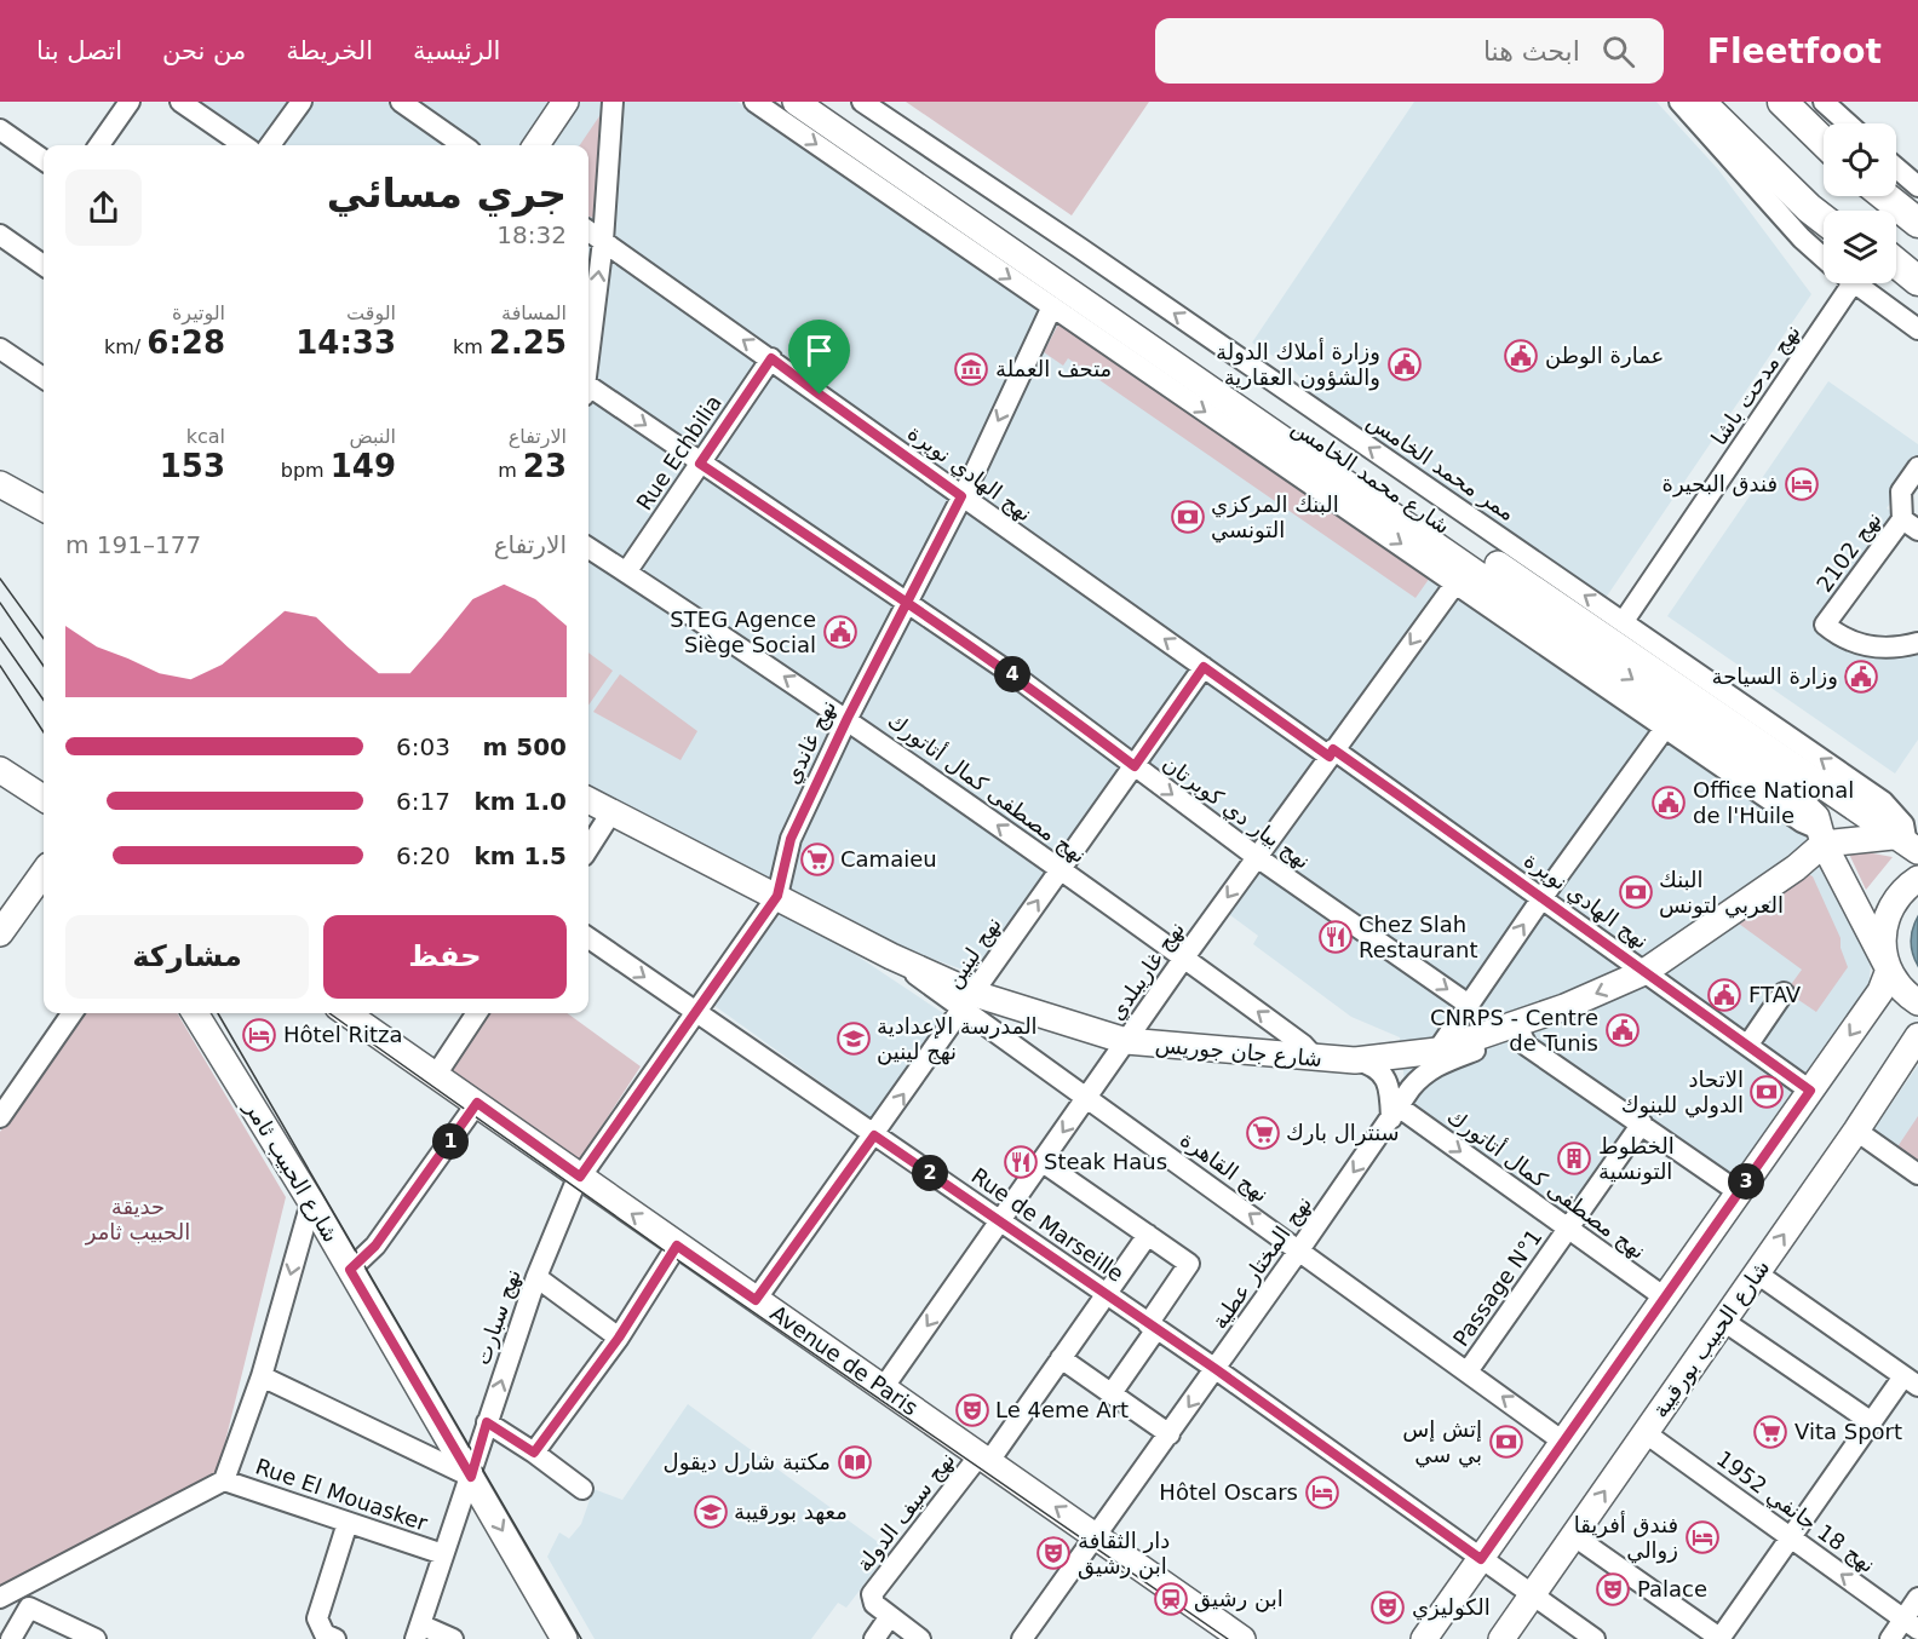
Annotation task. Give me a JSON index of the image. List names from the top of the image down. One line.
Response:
{"streets":{"main road":["شارع محمد الخامس","شارع جان جوريس","شارع الحبيب ثامر","شارع الحبيب بورقيبة","Avenue de Paris"],"street":["نهج مدحت باشا","Rue Echbilia","ممر محمد الخامس","نهج الهادي نويرة","نهج 2102","نهج غاندي","نهج مصطفى كمال أتاتورك","نهج بيار دي كوبرتان","نهج لينين","نهج غاريبلدي","نهج القاهرة","Rue de Marseille","نهج المختار عطية","Passage N°1","نهج سبارت","Rue El Mouasker","نهج سيف الدولة","نهج 18 جانفي 1952"]},"crossings":[["نهج مدحت باشا","ممر محمد الخامس"],["Rue Echbilia","نهج الهادي نويرة"],["Rue Echbilia","نهج مصطفى كمال أتاتورك"],["Rue Echbilia","نهج بيار دي كوبرتان"],["ممر محمد الخامس","شارع محمد الخامس"],["نهج الهادي نويرة","نهج غاندي"],["نهج الهادي نويرة","نهج لينين"],["نهج الهادي نويرة","نهج غاريبلدي"],["نهج الهادي نويرة","شارع جان جوريس"],["شارع محمد الخامس","نهج غاندي"],["شارع محمد الخامس","نهج غاريبلدي"],["شارع محمد الخامس","شارع جان جوريس"],["نهج غاندي","نهج مصطفى كمال أتاتورك"],["نهج غاندي","نهج بيار دي كوبرتان"],["نهج غاندي","شارع جان جوريس"],["نهج غاندي","Rue de Marseille"],["نهج غاندي","نهج سبارت"],["نهج غاندي","Avenue de Paris"],["نهج مصطفى كمال أتاتورك","نهج لينين"],["نهج مصطفى كمال أتاتورك","نهج غاريبلدي"],["نهج مصطفى كمال أتاتورك","شارع جان جوريس"],["نهج مصطفى كمال أتاتورك","نهج المختار عطية"],["نهج مصطفى كمال أتاتورك","Passage N°1"],["نهج بيار دي كوبرتان","نهج لينين"],["نهج بيار دي كوبرتان","نهج غاريبلدي"],["نهج لينين","شارع جان جوريس"],["نهج لينين","نهج القاهرة"],["نهج لينين","Rue de Marseille"],["نهج لينين","Avenue de Paris"],["نهج غاريبلدي","شارع جان جوريس"],["نهج غاريبلدي","نهج القاهرة"],["نهج غاريبلدي","Rue de Marseille"],["نهج غاريبلدي","Avenue de Paris"],["شارع جان جوريس","نهج القاهرة"],["شارع جان جوريس","نهج المختار عطية"],["نهج القاهرة","نهج المختار عطية"],["نهج القاهرة","Passage N°1"],["شارع الحبيب ثامر","نهج سبارت"],["Rue de Marseille","نهج المختار عطية"],["Rue de Marseille","شارع الحبيب بورقيبة"],["Rue de Marseille","نهج سيف الدولة"],["نهج المختار عطية","Avenue de Paris"],["نهج سبارت","Avenue de Paris"],["نهج سبارت","Rue El Mouasker"],["شارع الحبيب بورقيبة","نهج 18 جانفي 1952"],["Avenue de Paris","نهج سيف الدولة"]],"one_way":["ممر محمد الخامس","شارع محمد الخامس","نهج بيار دي كوبرتان","نهج لينين","نهج غاريبلدي","نهج 18 جانفي 1952"],"parks":["حديقة الحبيب ثامر"],"places":{"public building":["عمارة الوطن","وزارة أملاك الدولة والشؤون العقارية","STEG Agence Siège Social","وزارة السياحة","Office National de l'Huile","FTAV","CNRPS - Centre de Tunis"],"museum":["متحف العملة"],"hotel":["فندق البحيرة","Hôtel Ritza","Hôtel Oscars","فندق أفريقا زوالي"],"bank":["البنك المركزي التونسي","البنك العربي لتونس","الاتحاد الدولي للبنوك","إتش إس بي سي"],"supermarket":["Camaieu","سنترال بارك","Vita Sport"],"restaurant":["Chez Slah Restaurant","Steak Haus"],"school or university":["المدرسة الإعدادية نهج لينين","معهد بورقيبة"],"building":["الخطوط التونسية"],"theatre":["Le 4eme Art","دار الثقافة ابن رشيق","Palace","الكوليزي"],"library":["مكتبة شارل ديقول"],"station":["ابن رشيق"]},"page":{"header":"Fleetfoot","search":"ابحث هنا","nav":["الرئيسية","الخريطة","من نحن","اتصل بنا"],"heading":["جري مسائي","18:32"],"stats":[["المسافة","2.25 km"],["الوقت","14:33"],["الوتيرة","6:28 /km"],["الارتفاع","23 m"],["النبض","149 bpm"],["kcal","153"]],"chart":["الارتفاع","177–191 m"],"pins":["4","1","2","3"],"list":[{"name":"500 m","note":"6:03"},{"name":"1.0 km","note":"6:17"},{"name":"1.5 km","note":"6:20"}],"buttons":["حفظ","مشاركة"]}}
